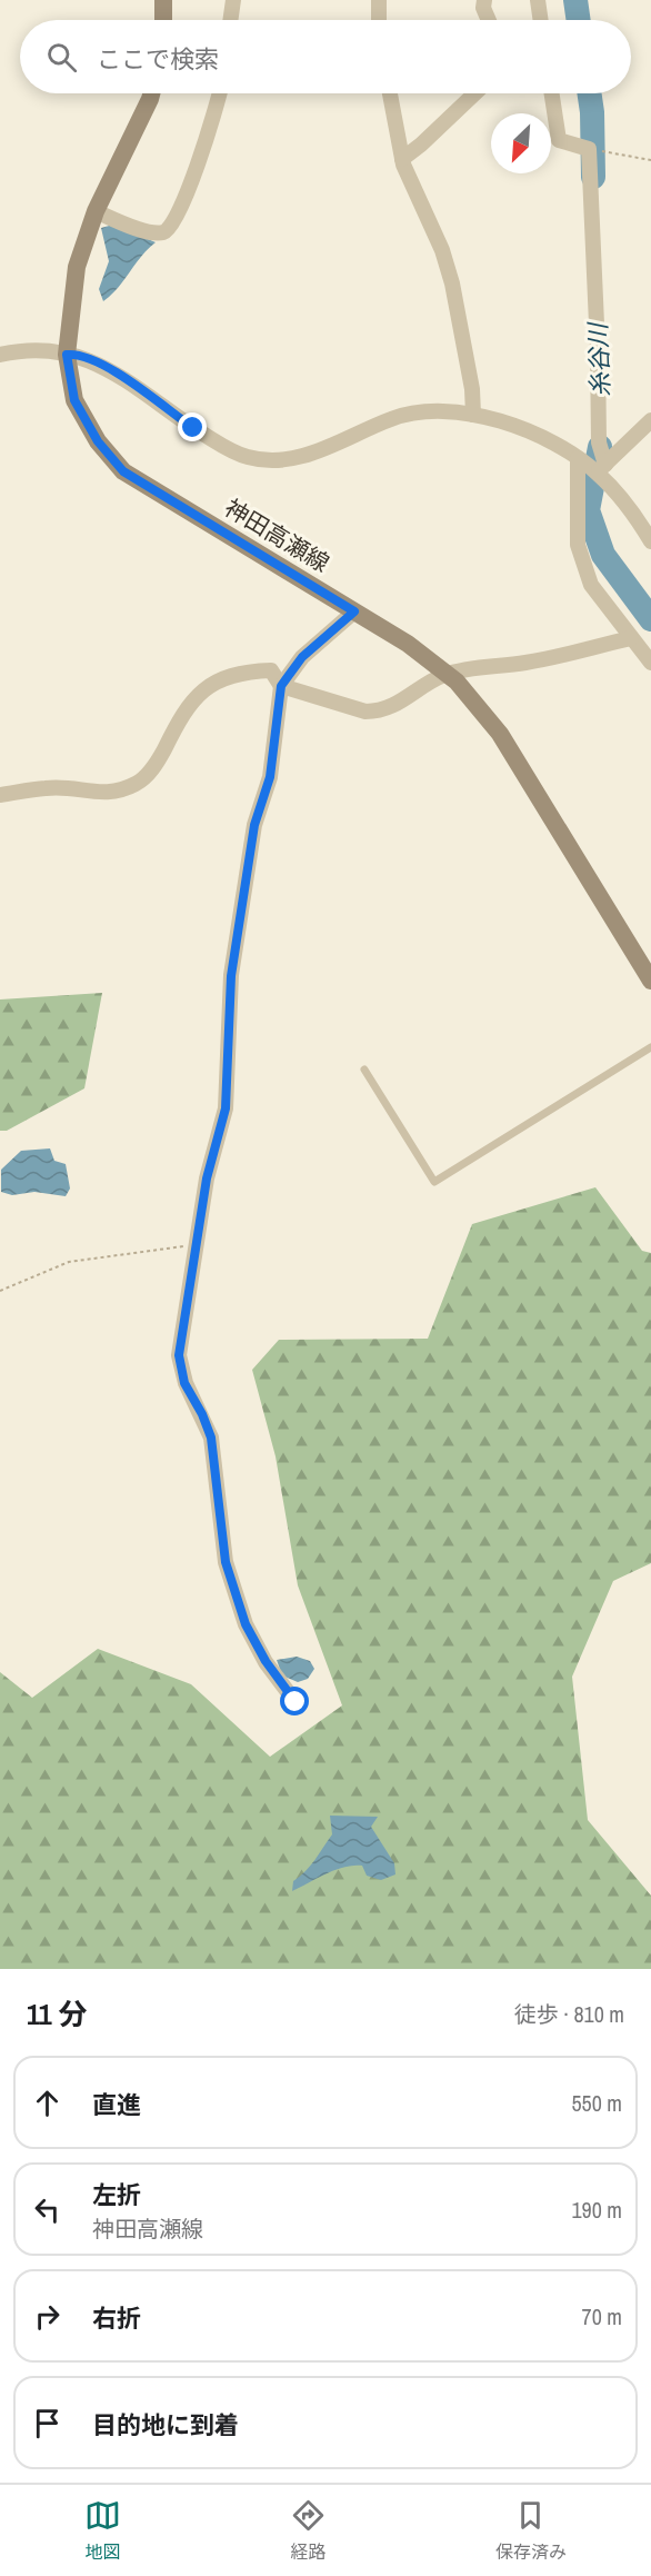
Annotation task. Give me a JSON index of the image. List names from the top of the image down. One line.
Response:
{"streets":{"main road":["神田高瀬線"]},"water":["糸谷川"],"north":"bottom left","page":{"search":"ここで検索","heading":["11 分","徒歩 · 810 m"],"list":[["直進","550 m"],["左折","神田高瀬線","190 m"],["右折","70 m"],"目的地に到着"],"nav":["地図","経路","保存済み"]}}
